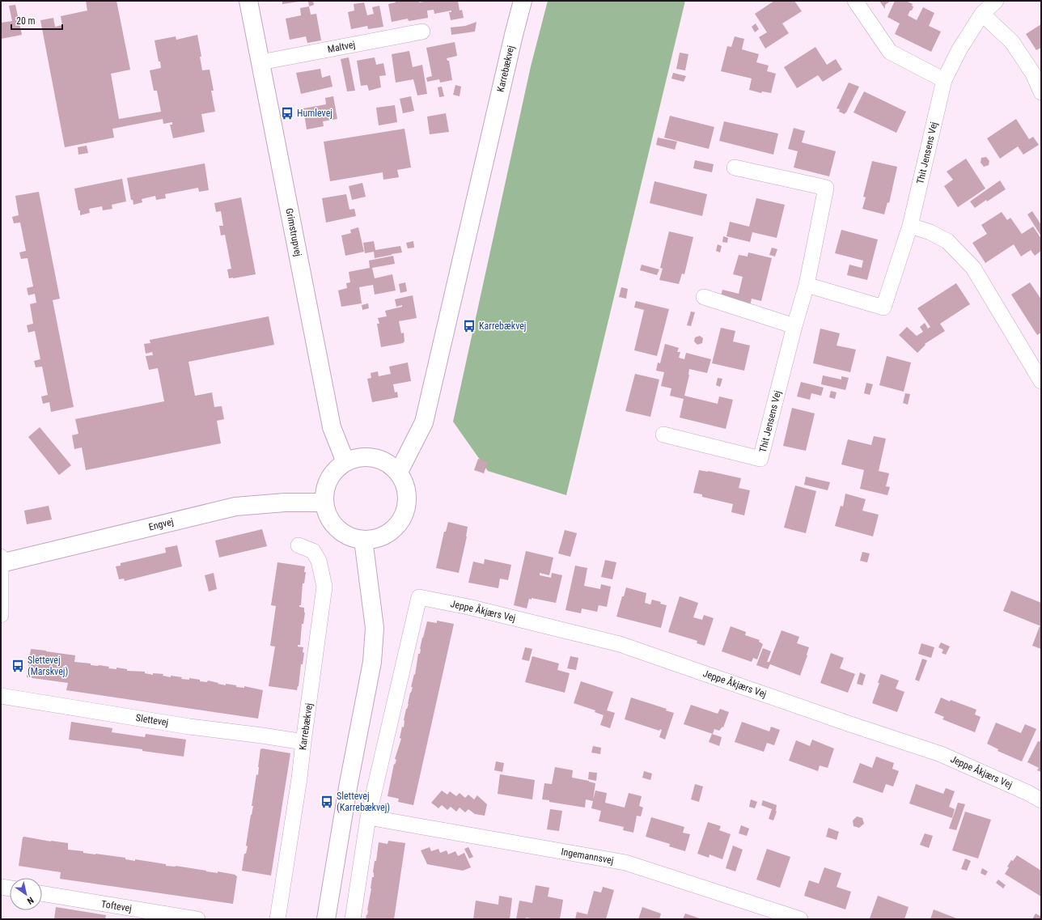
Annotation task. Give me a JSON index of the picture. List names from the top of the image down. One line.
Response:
{"streets":{"street":["Maltvej","Karrebækvej","Thit Jensens Vej","Grimstrupvej","Engvej","Jeppe Åkjærs Vej","Slettevej","Ingemannsvej","Toftevej"]},"crossings":[["Maltvej","Grimstrupvej"],["Karrebækvej","Grimstrupvej"],["Karrebækvej","Engvej"],["Karrebækvej","Slettevej"],["Grimstrupvej","Engvej"],["Jeppe Åkjærs Vej","Ingemannsvej"]],"places":{"bus stop":["Humlevej","Karrebækvej","Slettevej (Marskvej)","Slettevej (Karrebækvej)"]},"scale_bar":"20 m","north":"bottom right"}
